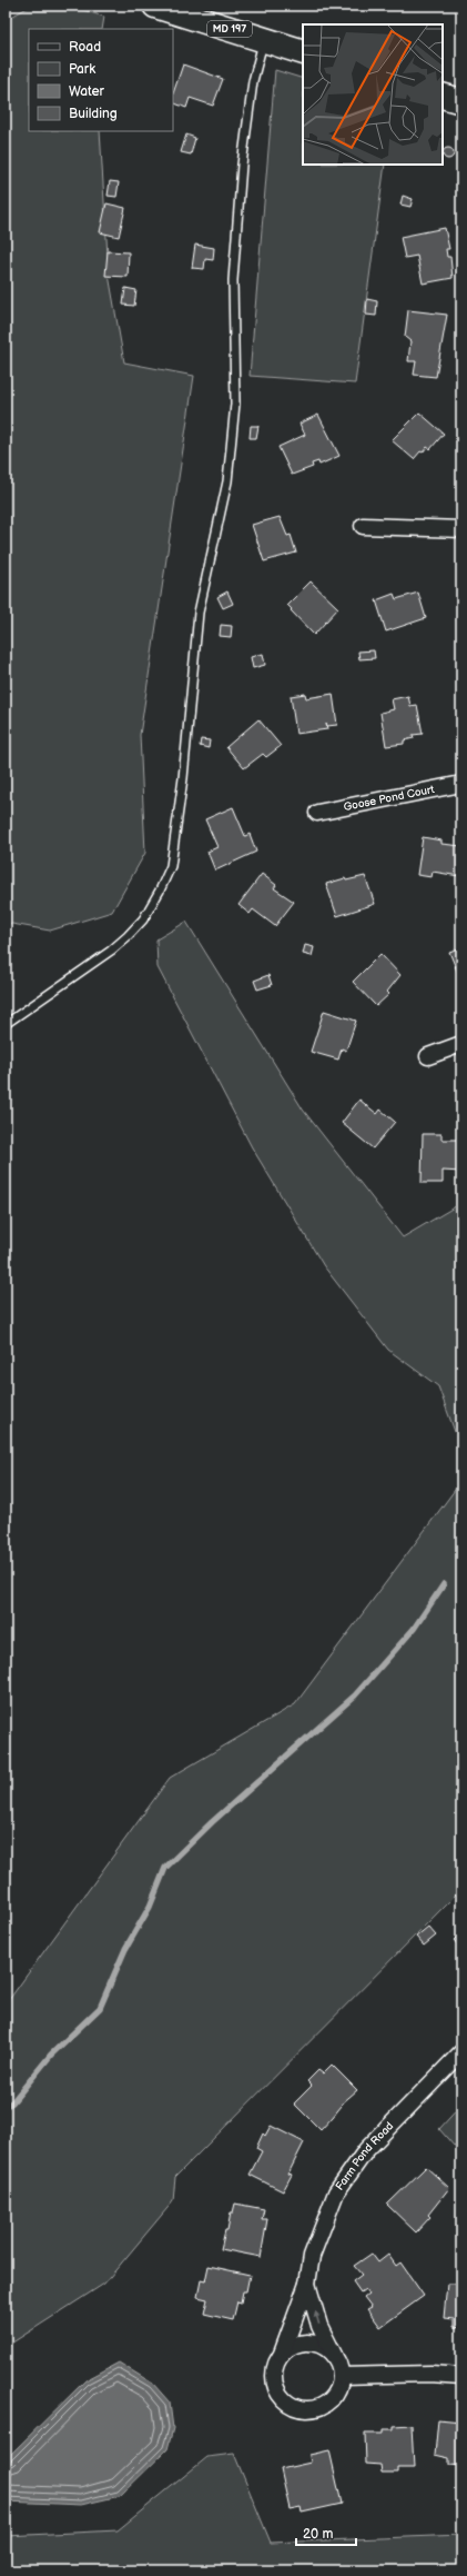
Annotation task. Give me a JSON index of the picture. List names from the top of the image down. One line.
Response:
{"streets":{"main road":["MD 197"],"street":["Goose Pond Court","Farm Pond Road"]},"legend":["Road","Park","Water","Building"],"scale_bar":"20 m"}
